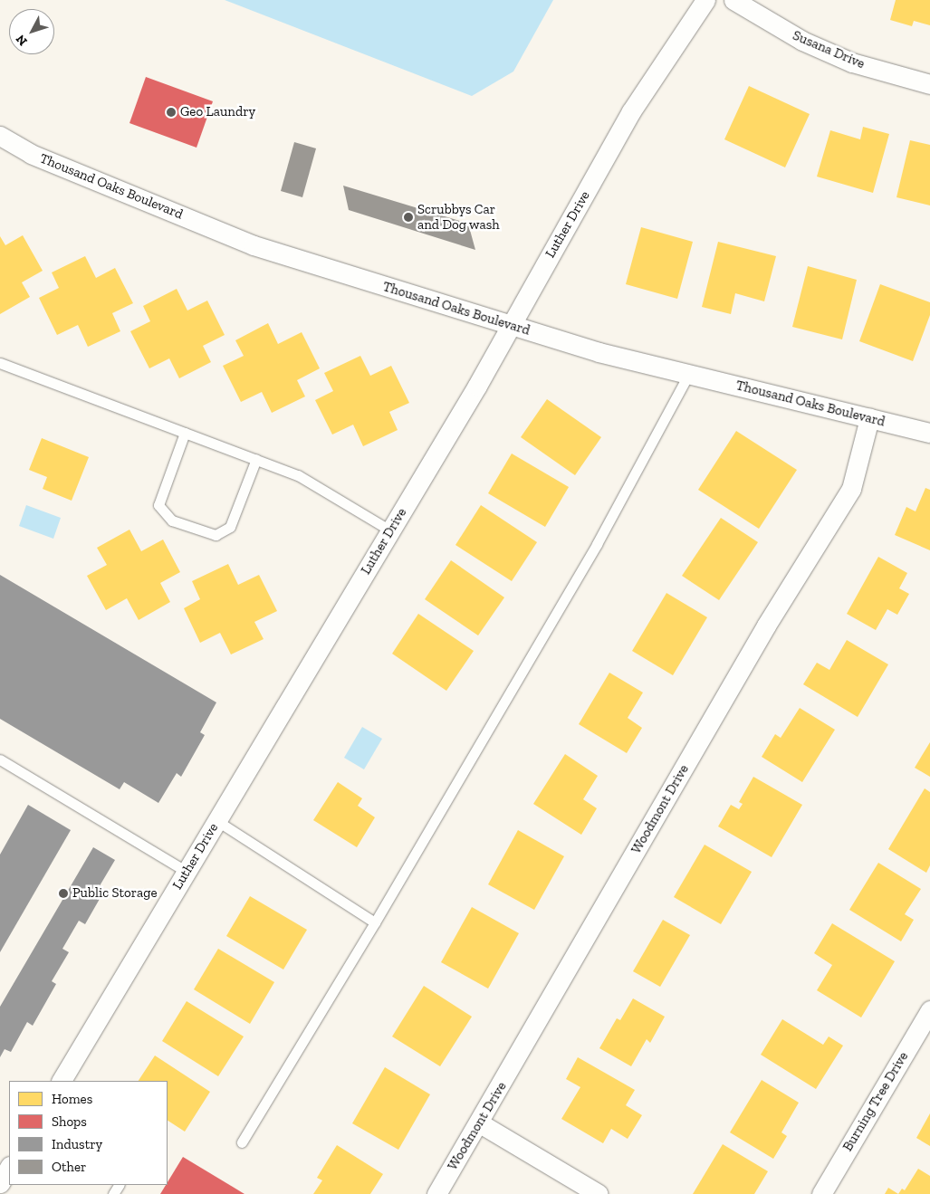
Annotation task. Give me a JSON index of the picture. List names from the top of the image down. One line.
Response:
{"streets":{"street":["Susana Drive","Thousand Oaks Boulevard","Luther Drive","Woodmont Drive","Burning Tree Drive"]},"crossings":[["Thousand Oaks Boulevard","Luther Drive"],["Thousand Oaks Boulevard","Woodmont Drive"]],"places":["Geo Laundry","Scrubbys Car and Dog wash","Public Storage"],"legend":["Homes","Shops","Industry","Other"],"north":"bottom left"}
